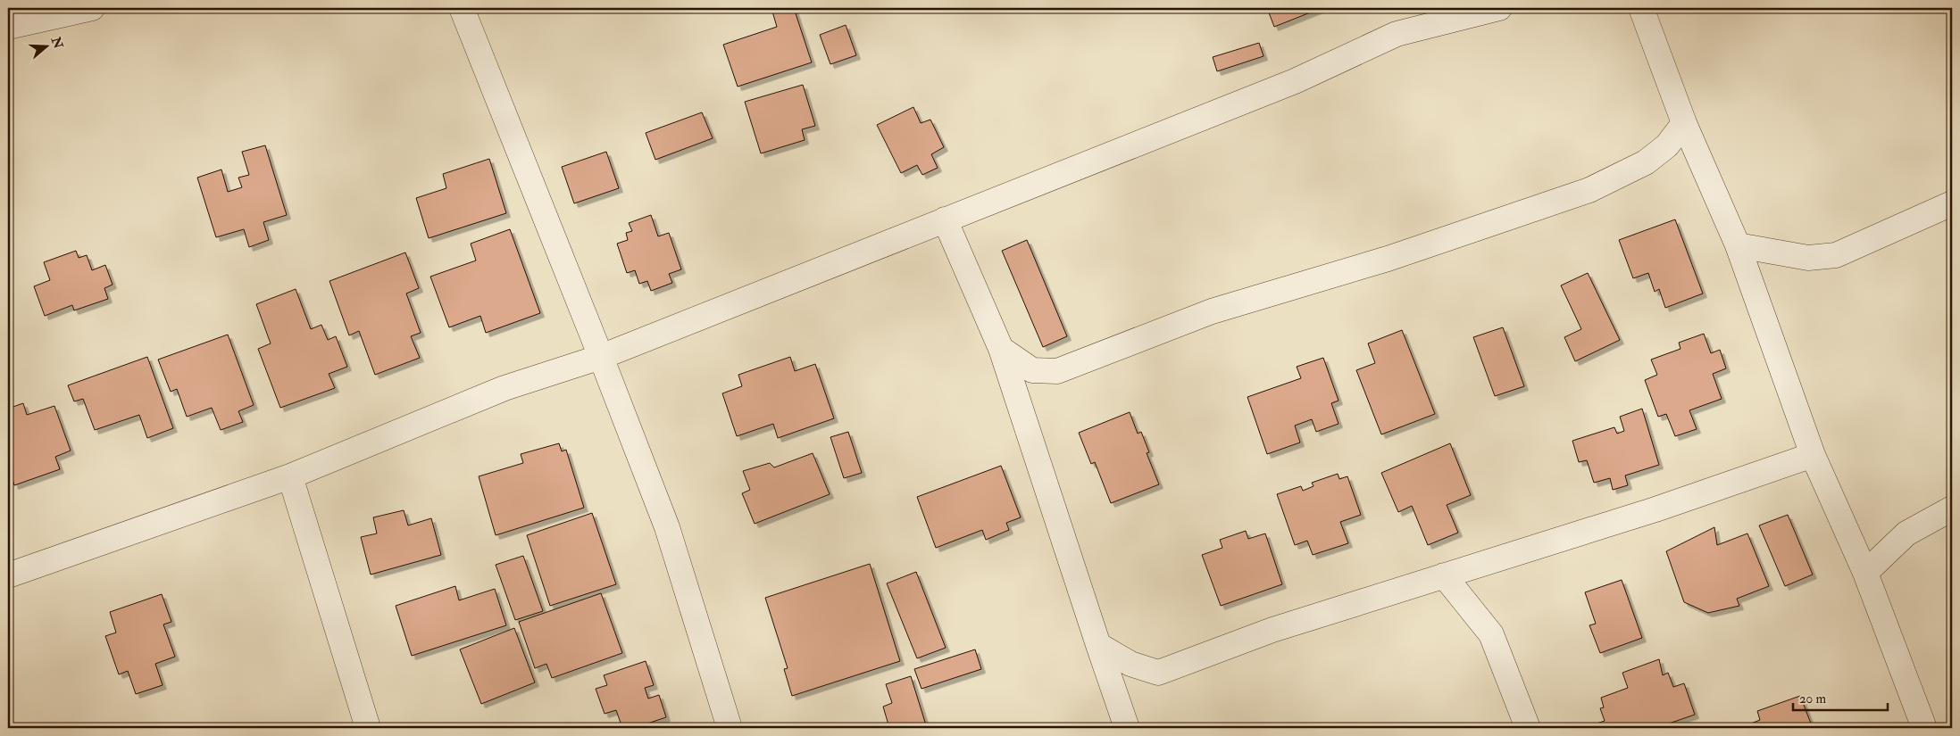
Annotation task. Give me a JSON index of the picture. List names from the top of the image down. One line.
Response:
{"scale_bar":"20 m","north":"right"}
